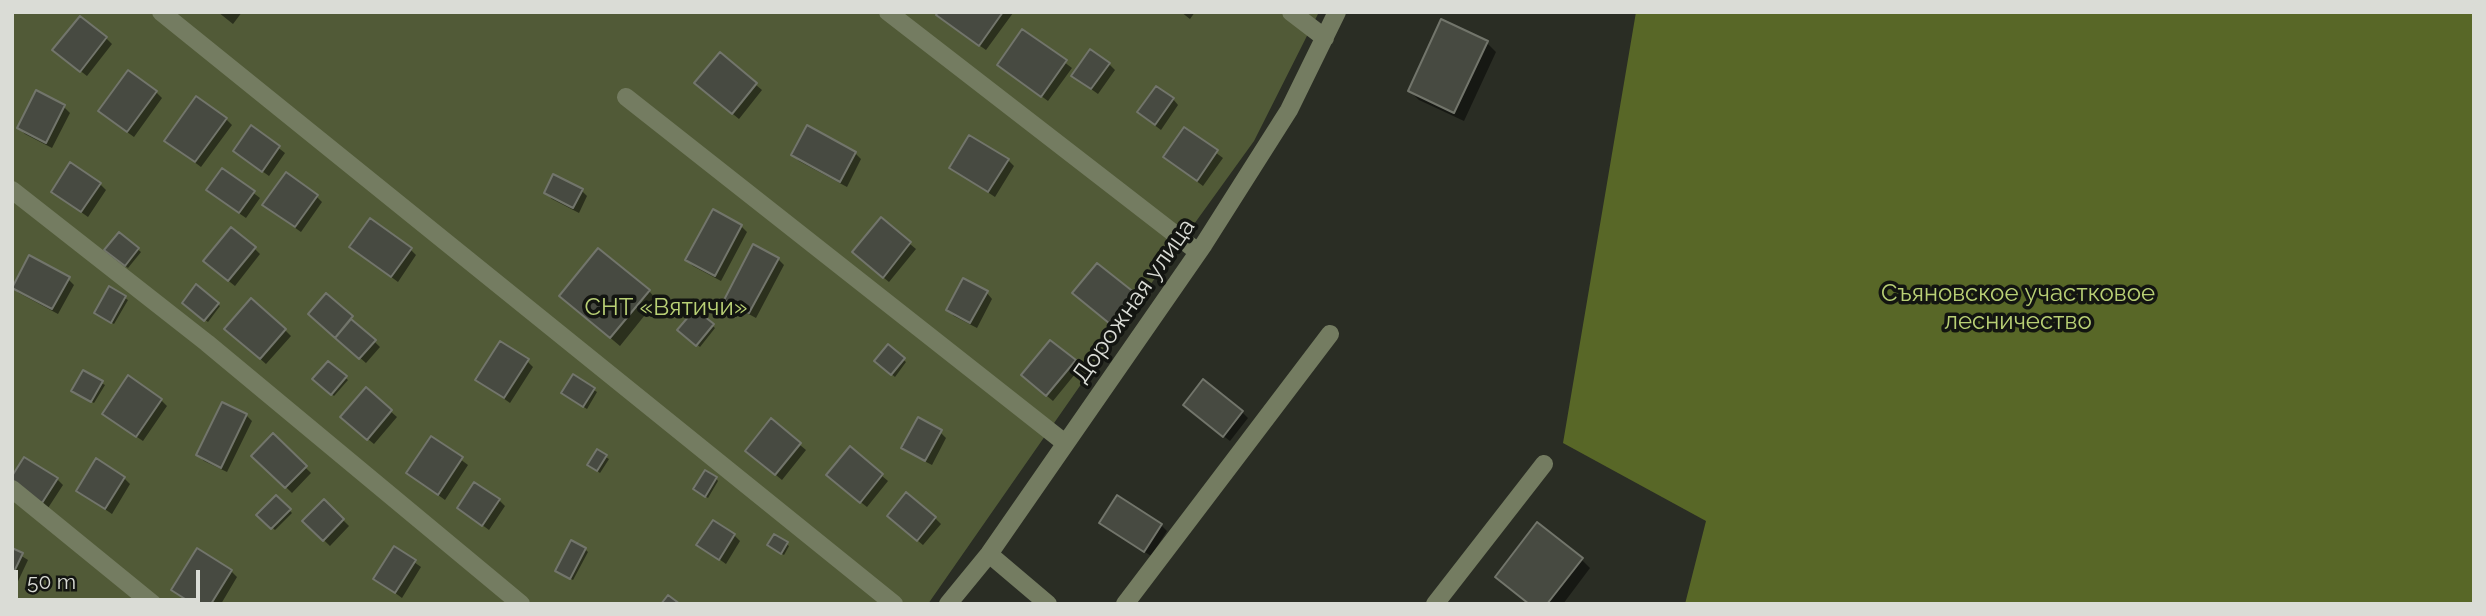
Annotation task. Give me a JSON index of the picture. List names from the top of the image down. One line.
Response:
{"streets":{"street":["Дорожная улица"]},"parks":["Съяновское участковое лесничество","СНТ «Вятичи»"],"scale_bar":"50 m"}
